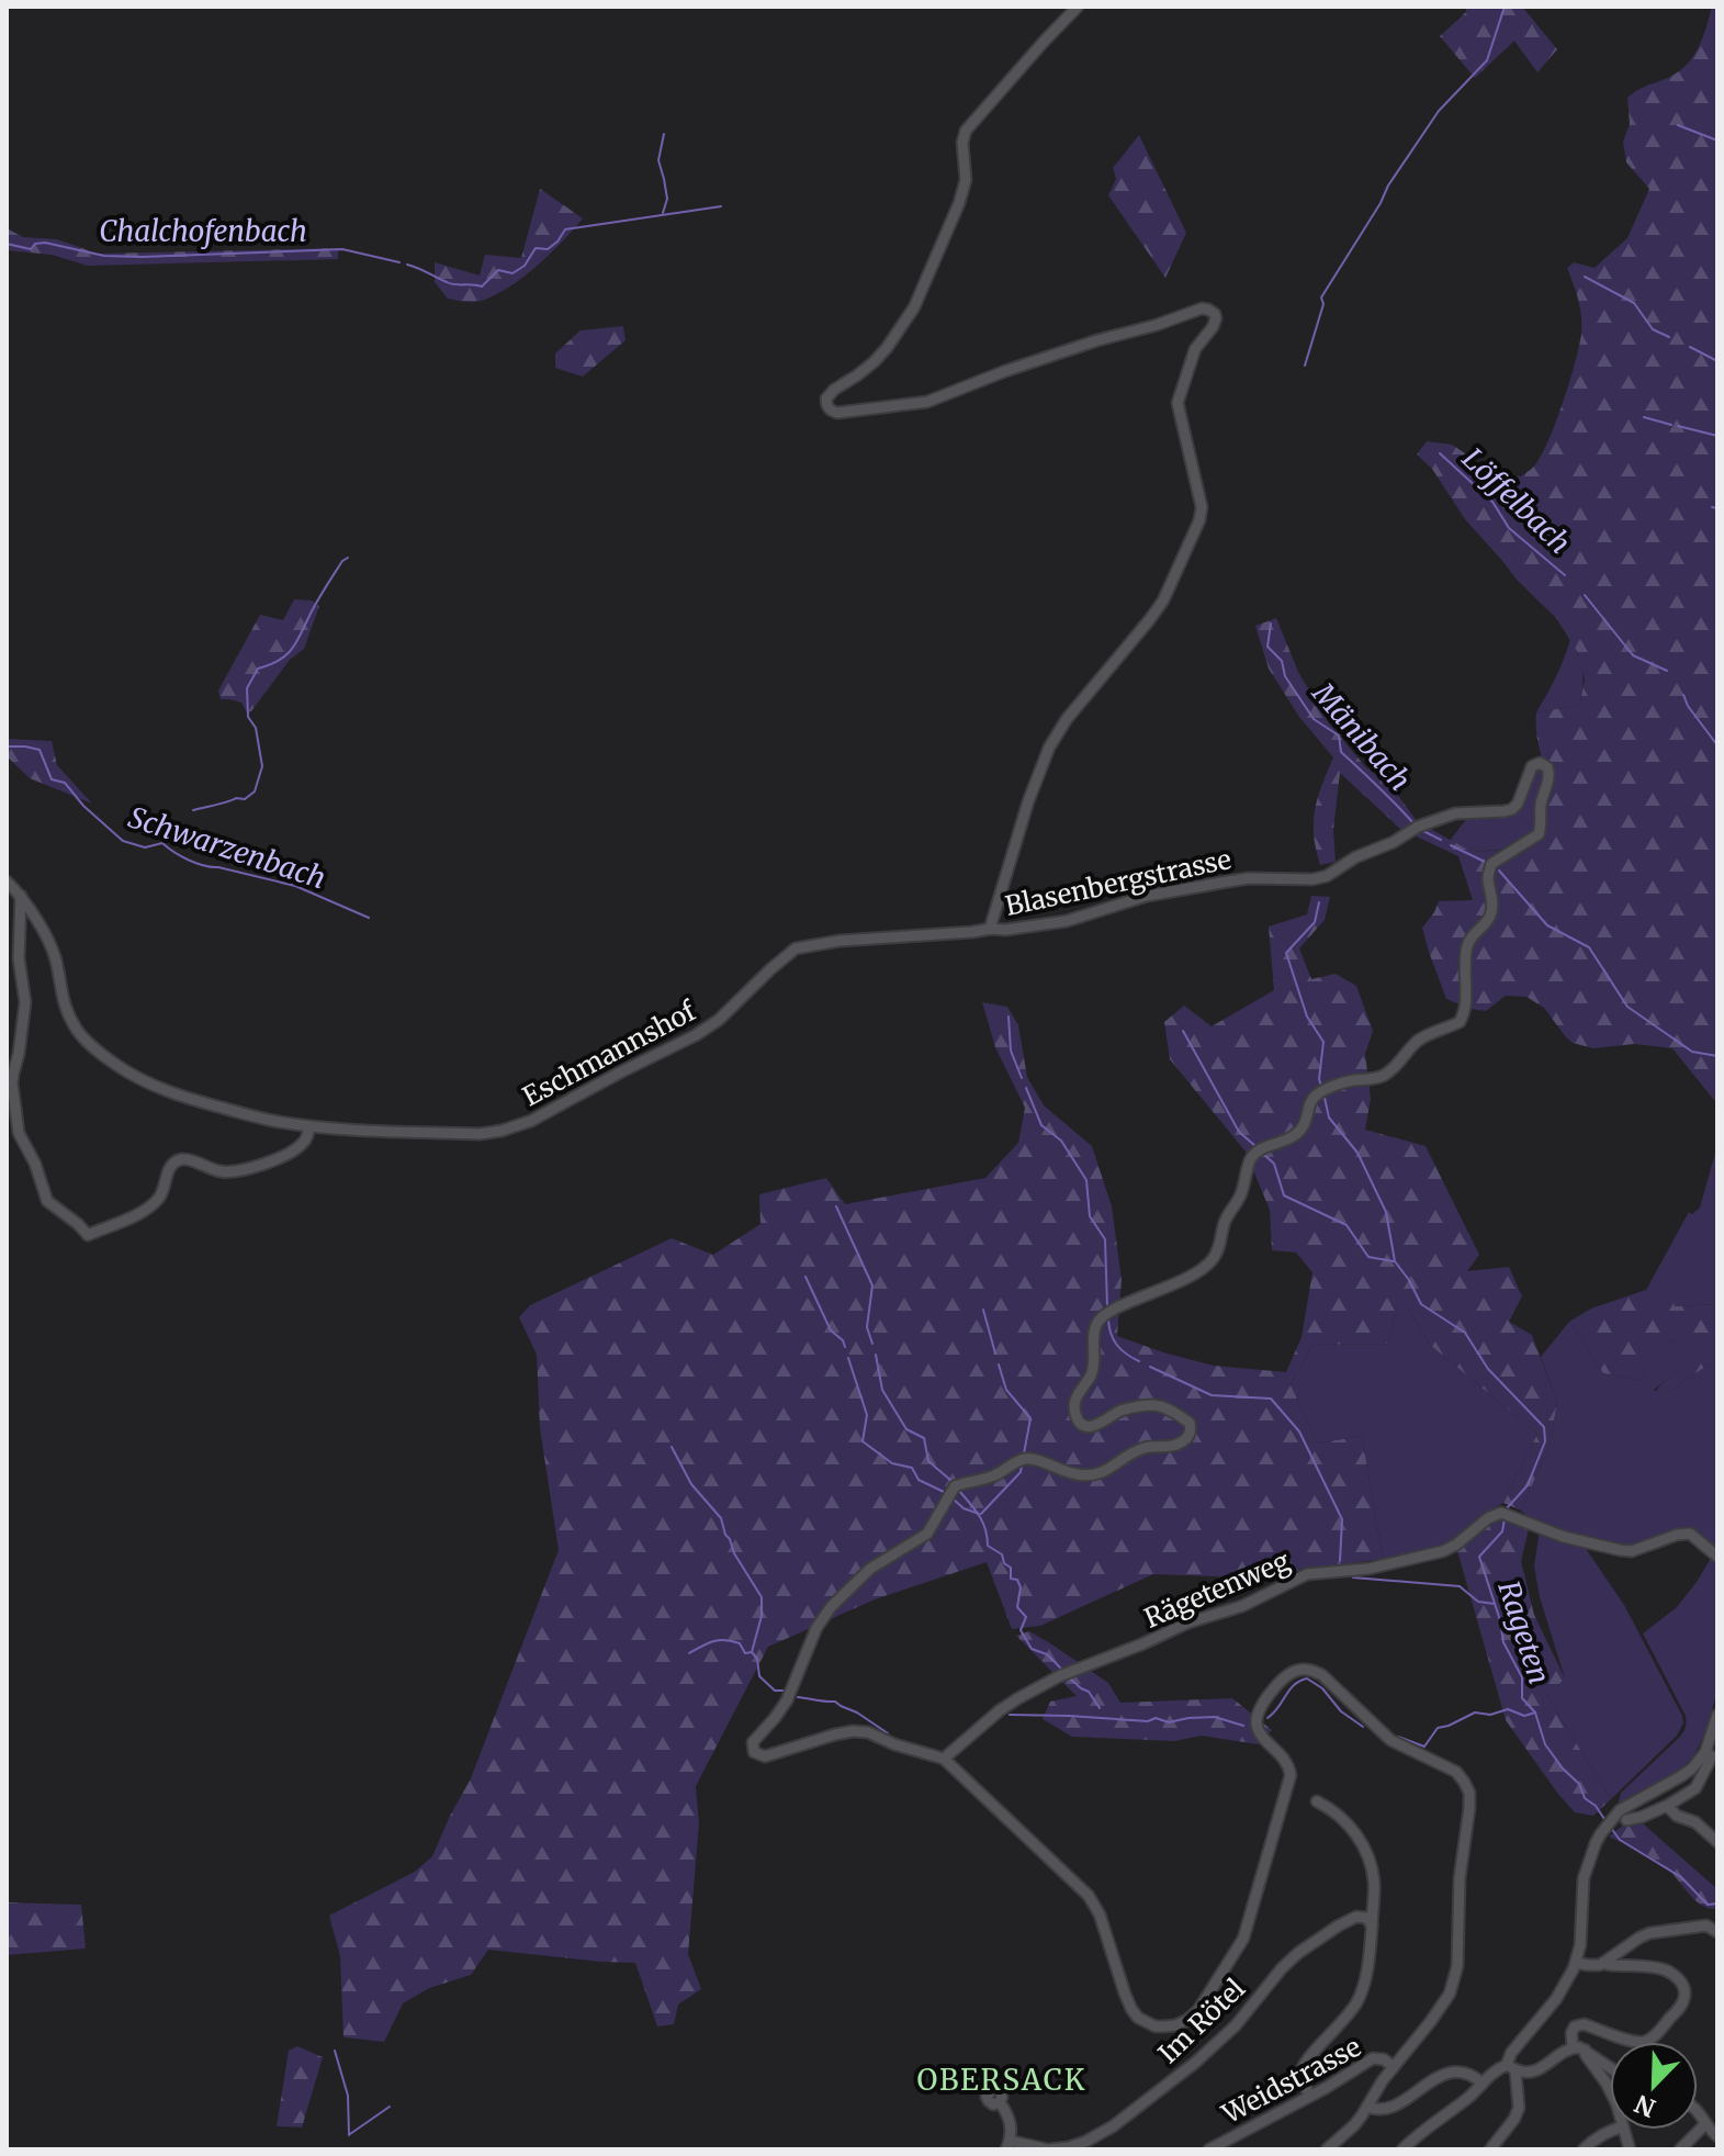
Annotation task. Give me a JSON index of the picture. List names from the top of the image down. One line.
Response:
{"streets":{"street":["Blasenbergstrasse","Eschmannshof","Rägetenweg","Im Rötel","Weidstrasse"]},"crossings":[["Blasenbergstrasse","Eschmannshof"],["Blasenbergstrasse","Rägetenweg"],["Blasenbergstrasse","Weidstrasse"]],"districts":["OBERSACK"],"water":["Chalchofenbach","Löffelbach","Mänibach","Schwarzenbach","Rageten"],"north":"bottom left"}
